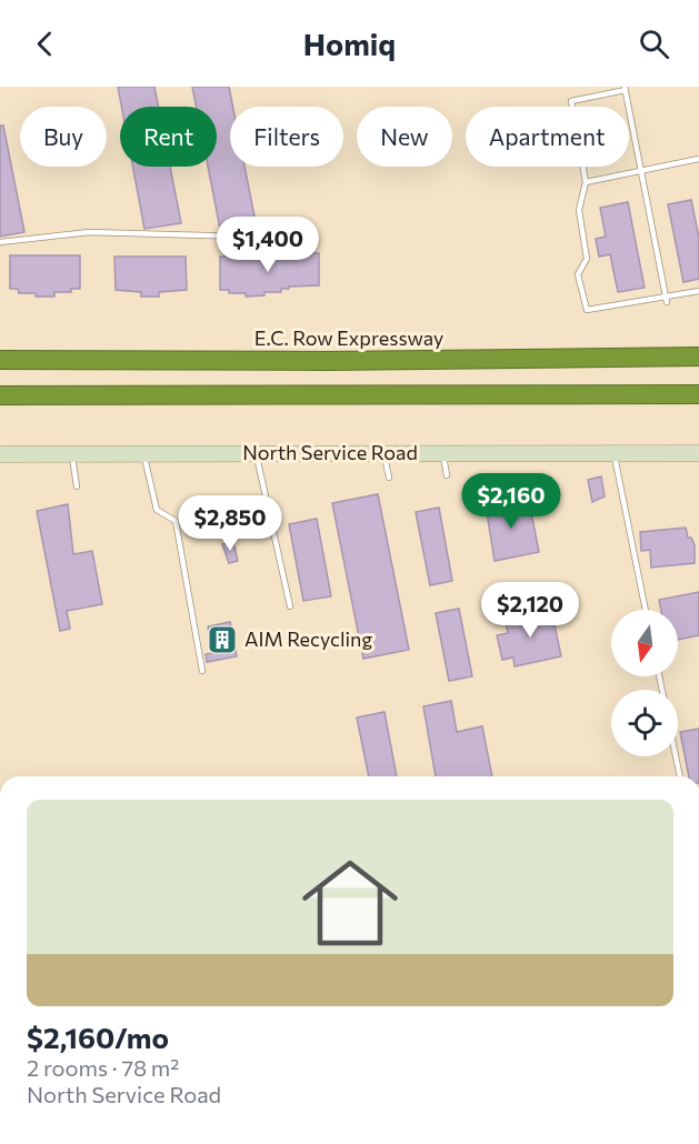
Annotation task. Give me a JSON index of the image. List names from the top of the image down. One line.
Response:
{"streets":{"highway":["E.C. Row Expressway"],"street":["North Service Road"]},"places":{"building":["AIM Recycling"]},"north":"bottom","page":{"header":"Homiq","chip":["Buy","Rent","Filters","New","Apartment"],"price":["$1,400","$2,160","$2,850","$2,120"],"list":[{"name":"$2,160/mo","note":"2 rooms · 78 m² · North Service Road"}]}}
